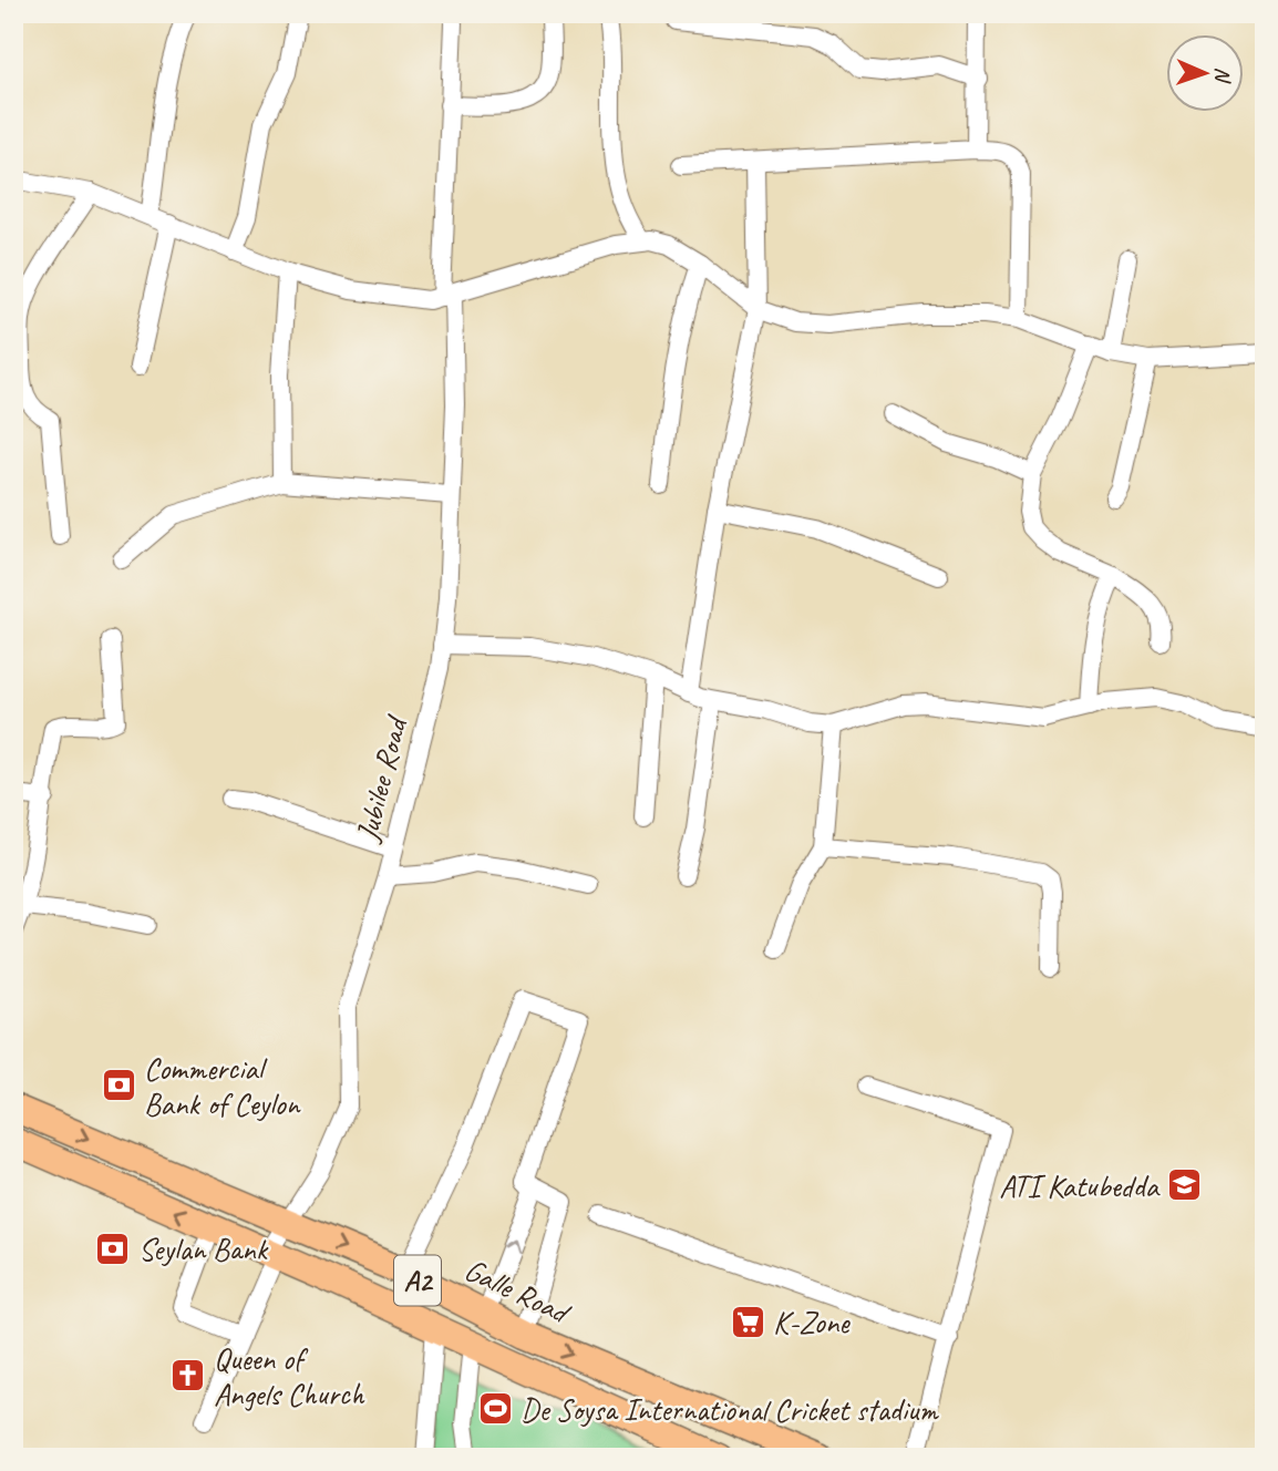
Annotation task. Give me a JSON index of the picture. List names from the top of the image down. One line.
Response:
{"streets":{"highway":["A2","Galle Road"],"street":["Jubilee Road"]},"crossings":[["Jubilee Road","A2"],["Jubilee Road","Galle Road"]],"places":{"bank":["Commercial Bank of Ceylon","Seylan Bank"],"school or university":["ATI Katubedda"],"supermarket":["K-Zone"],"church":["Queen of Angels Church"],"sports":["De Soysa International Cricket stadium"]},"north":"right"}
